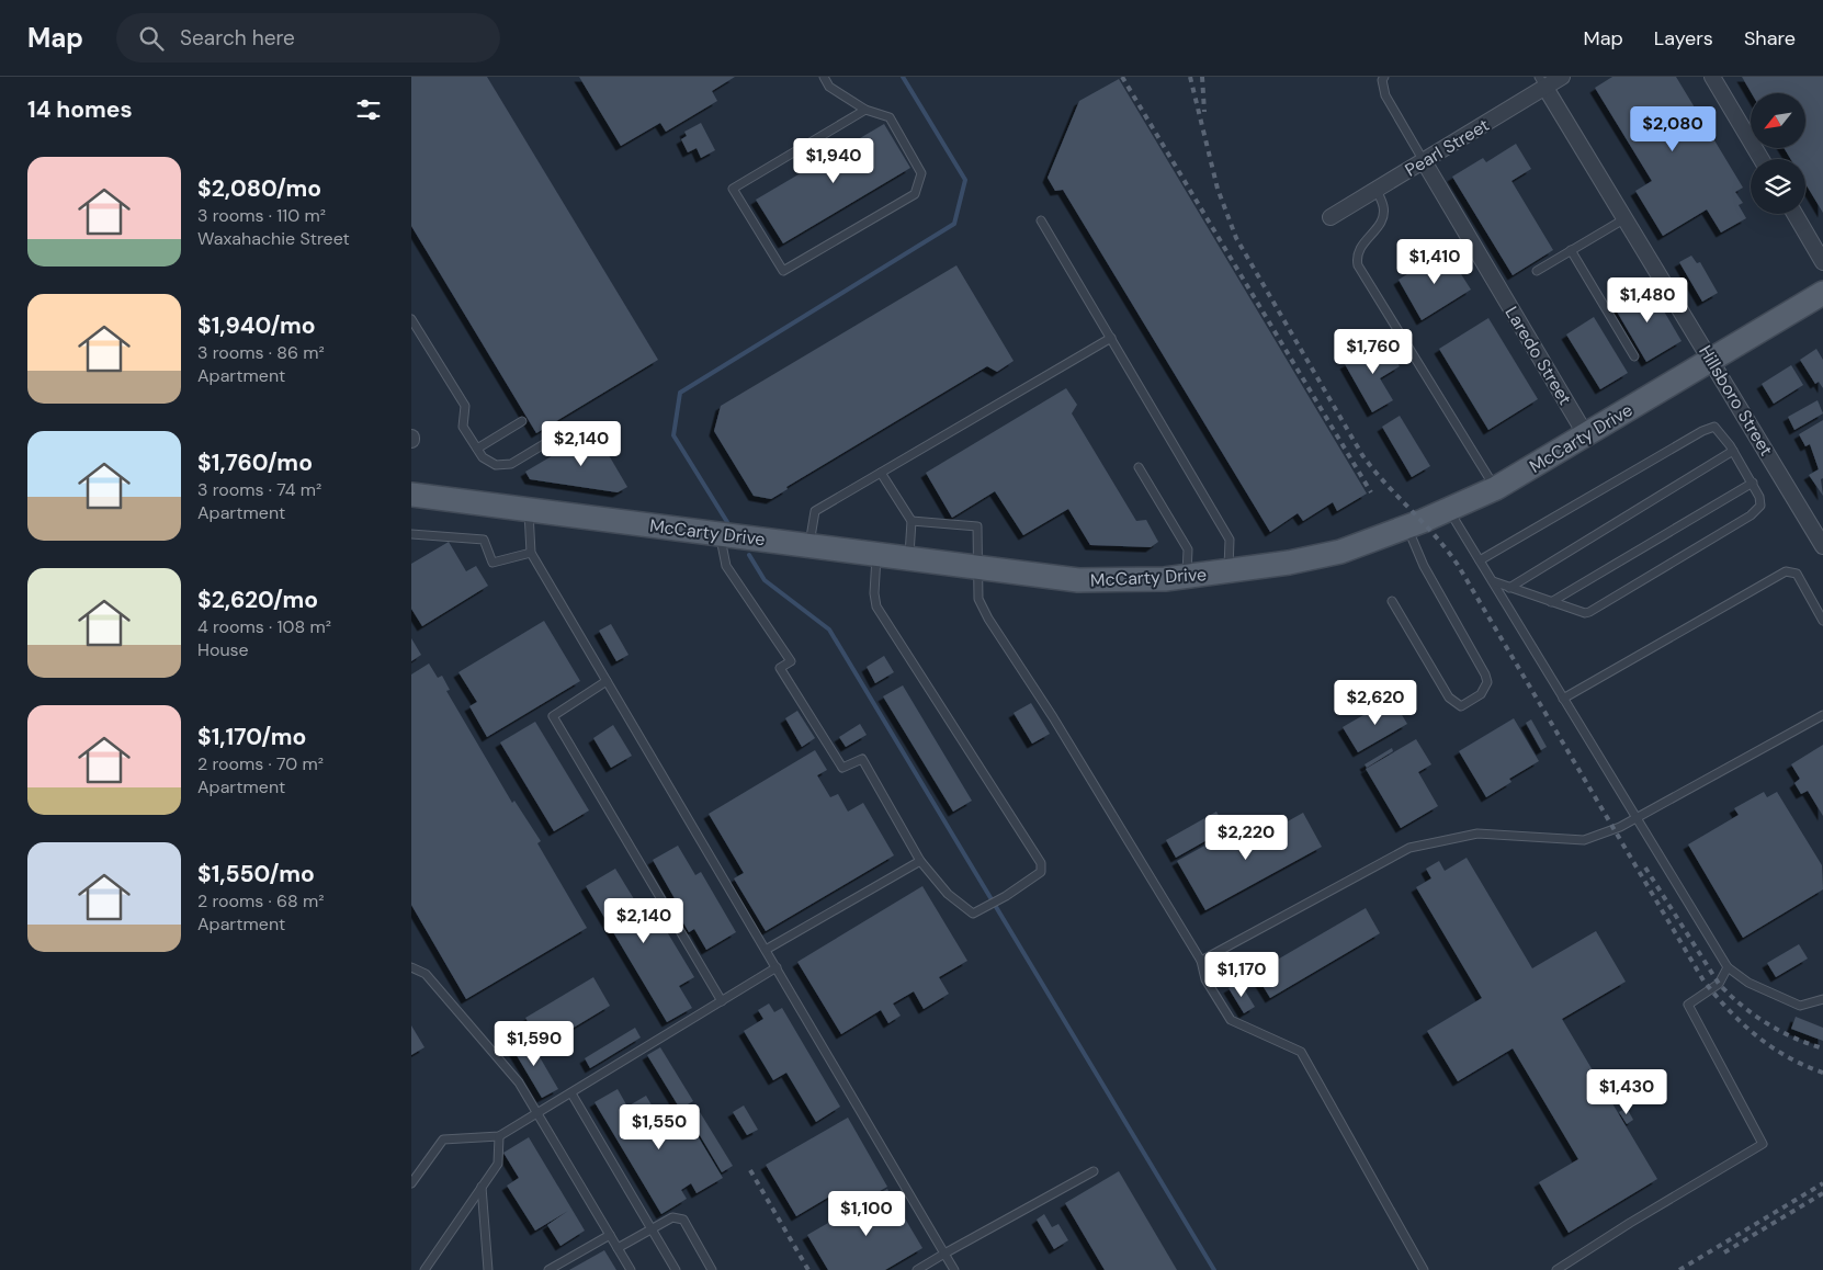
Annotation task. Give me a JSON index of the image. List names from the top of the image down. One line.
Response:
{"streets":{"main road":["McCarty Drive"],"street":["Pearl Street","Laredo Street","Hillsboro Street"]},"crossings":[["Pearl Street","Laredo Street"],["Pearl Street","Hillsboro Street"],["Laredo Street","McCarty Drive"],["Hillsboro Street","McCarty Drive"]],"north":"bottom left","page":{"header":"Map","search":"Search here","nav":["Map","Layers","Share"],"heading":"14 homes","price":["$2,080","$1,940","$1,410","$1,480","$1,760","$2,140","$2,620","$2,220","$2,140","$1,170","$1,590","$1,430","$1,550","$1,100"],"list":[{"name":"$2,080/mo","note":"3 rooms · 110 m² · Waxahachie Street"},{"name":"$1,940/mo","note":"3 rooms · 86 m² · Apartment"},{"name":"$1,760/mo","note":"3 rooms · 74 m² · Apartment"},{"name":"$2,620/mo","note":"4 rooms · 108 m² · House"},{"name":"$1,170/mo","note":"2 rooms · 70 m² · Apartment"},{"name":"$1,550/mo","note":"2 rooms · 68 m² · Apartment"}]}}
